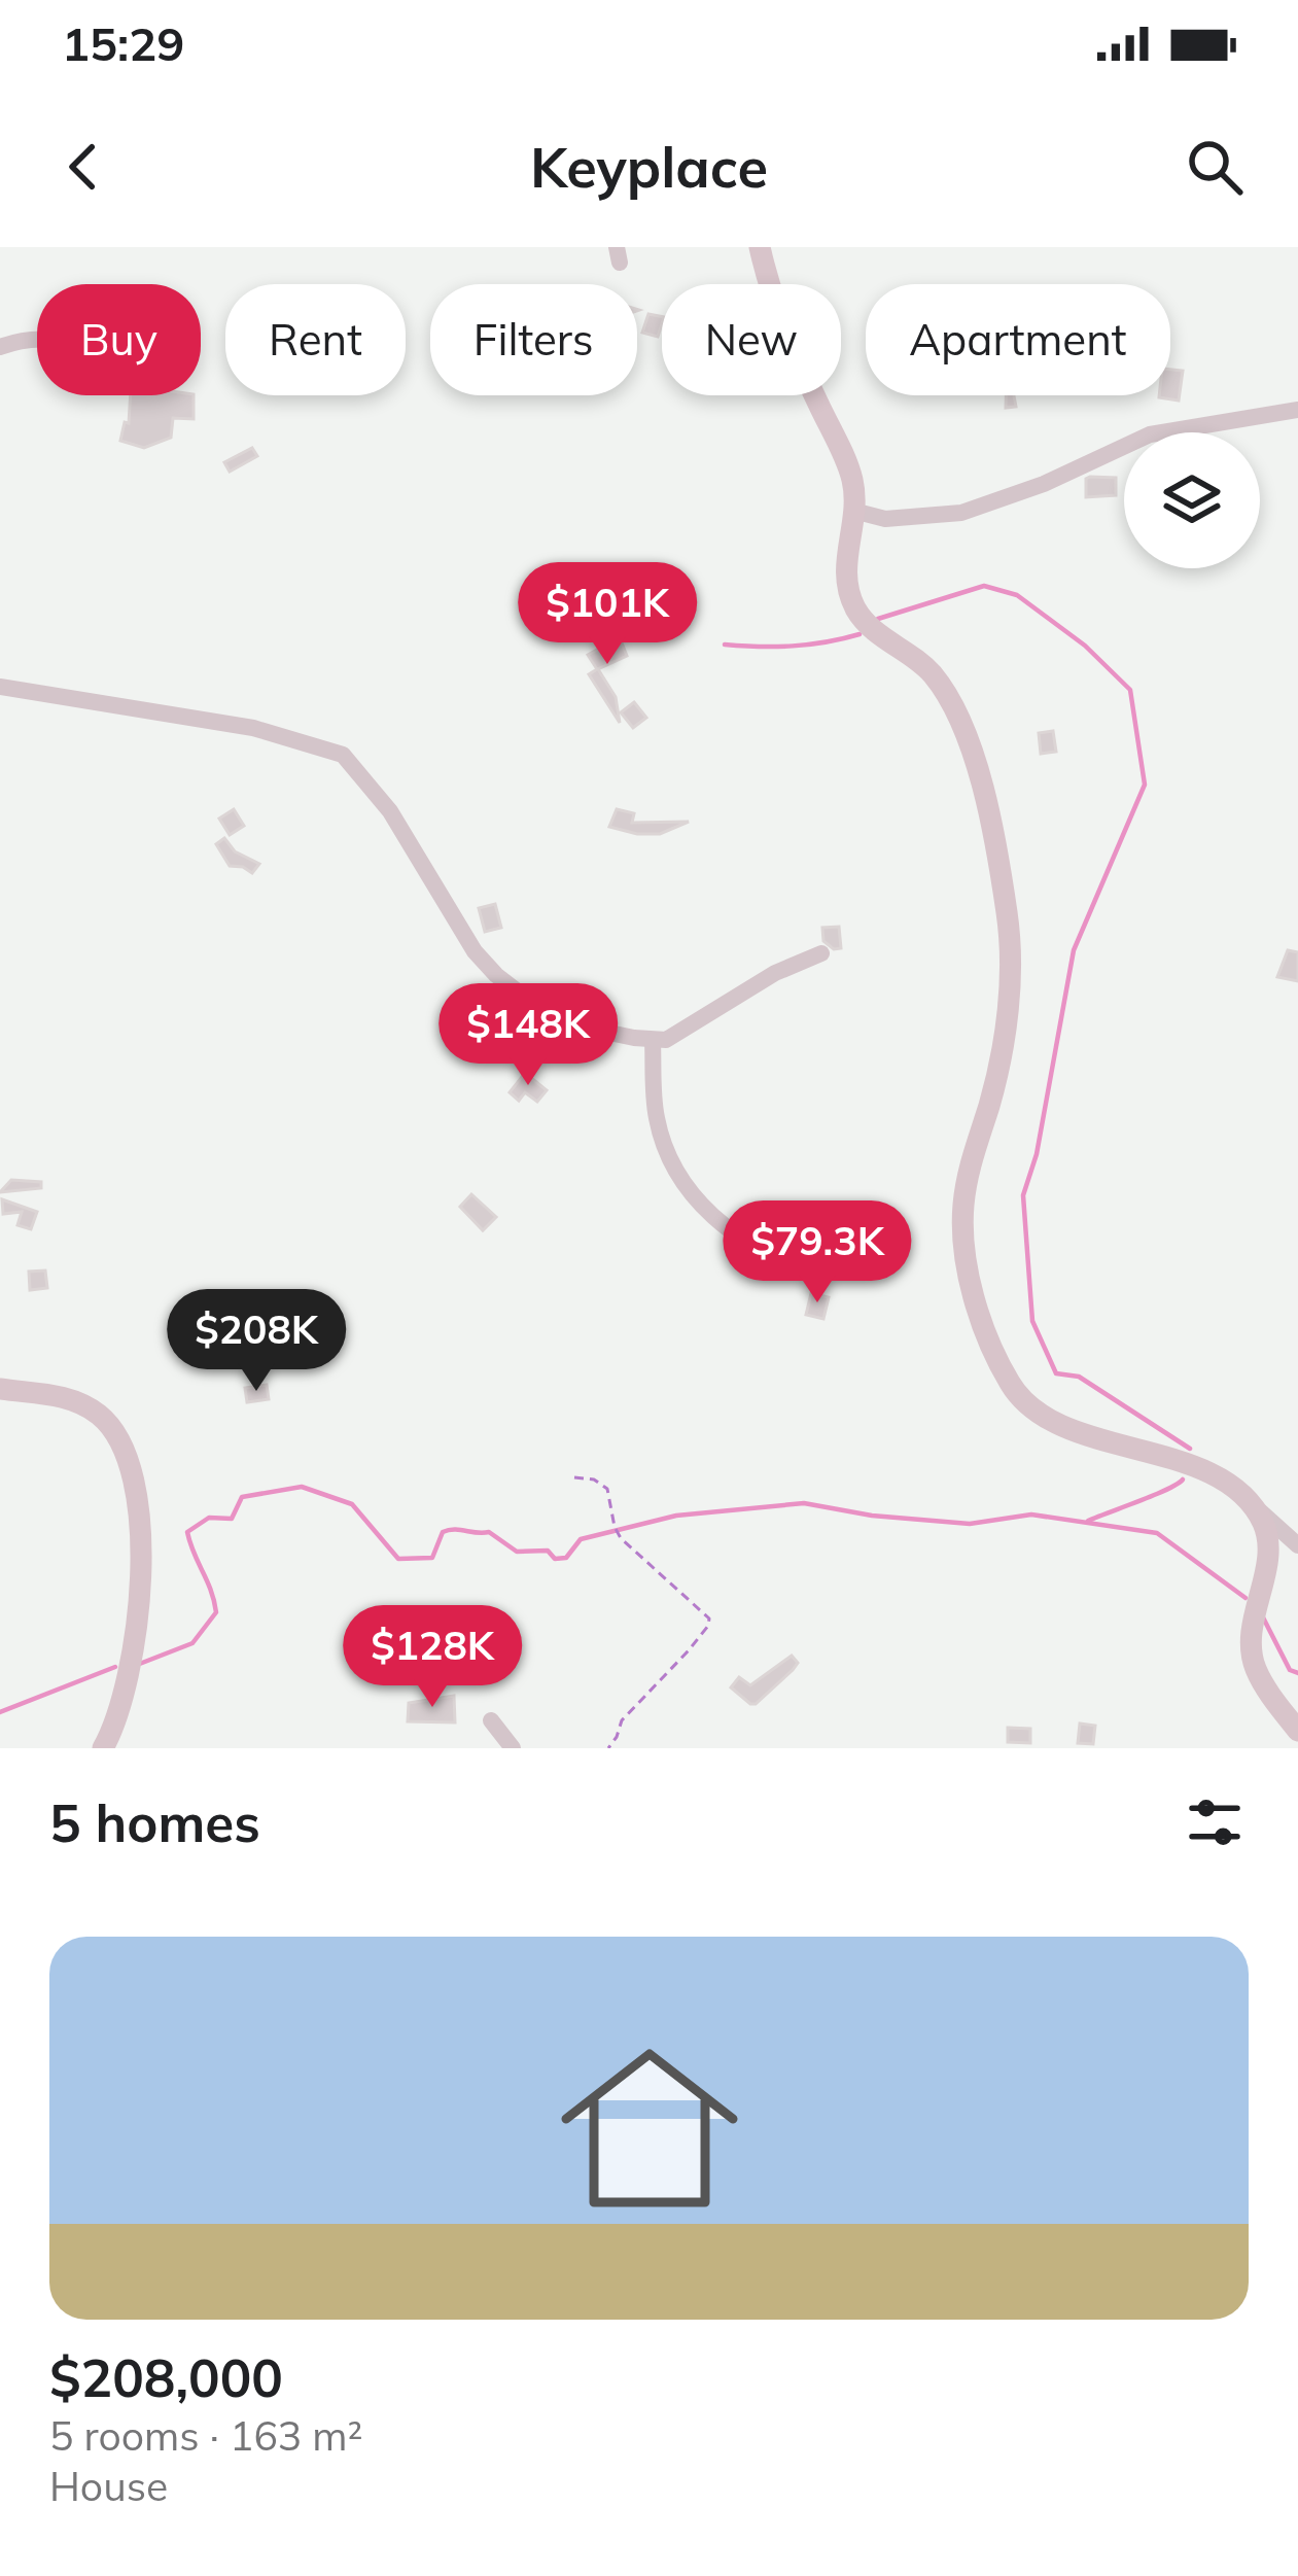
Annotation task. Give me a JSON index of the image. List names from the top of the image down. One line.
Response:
{"page":{"status":"15:29","header":"Keyplace","chip":["Buy","Rent","Filters","New","Apartment"],"price":["$101K","$148K","$79.3K","$208K","$128K"],"heading":"5 homes","list":[{"name":"$208,000","note":"5 rooms · 163 m² · House"}]}}
